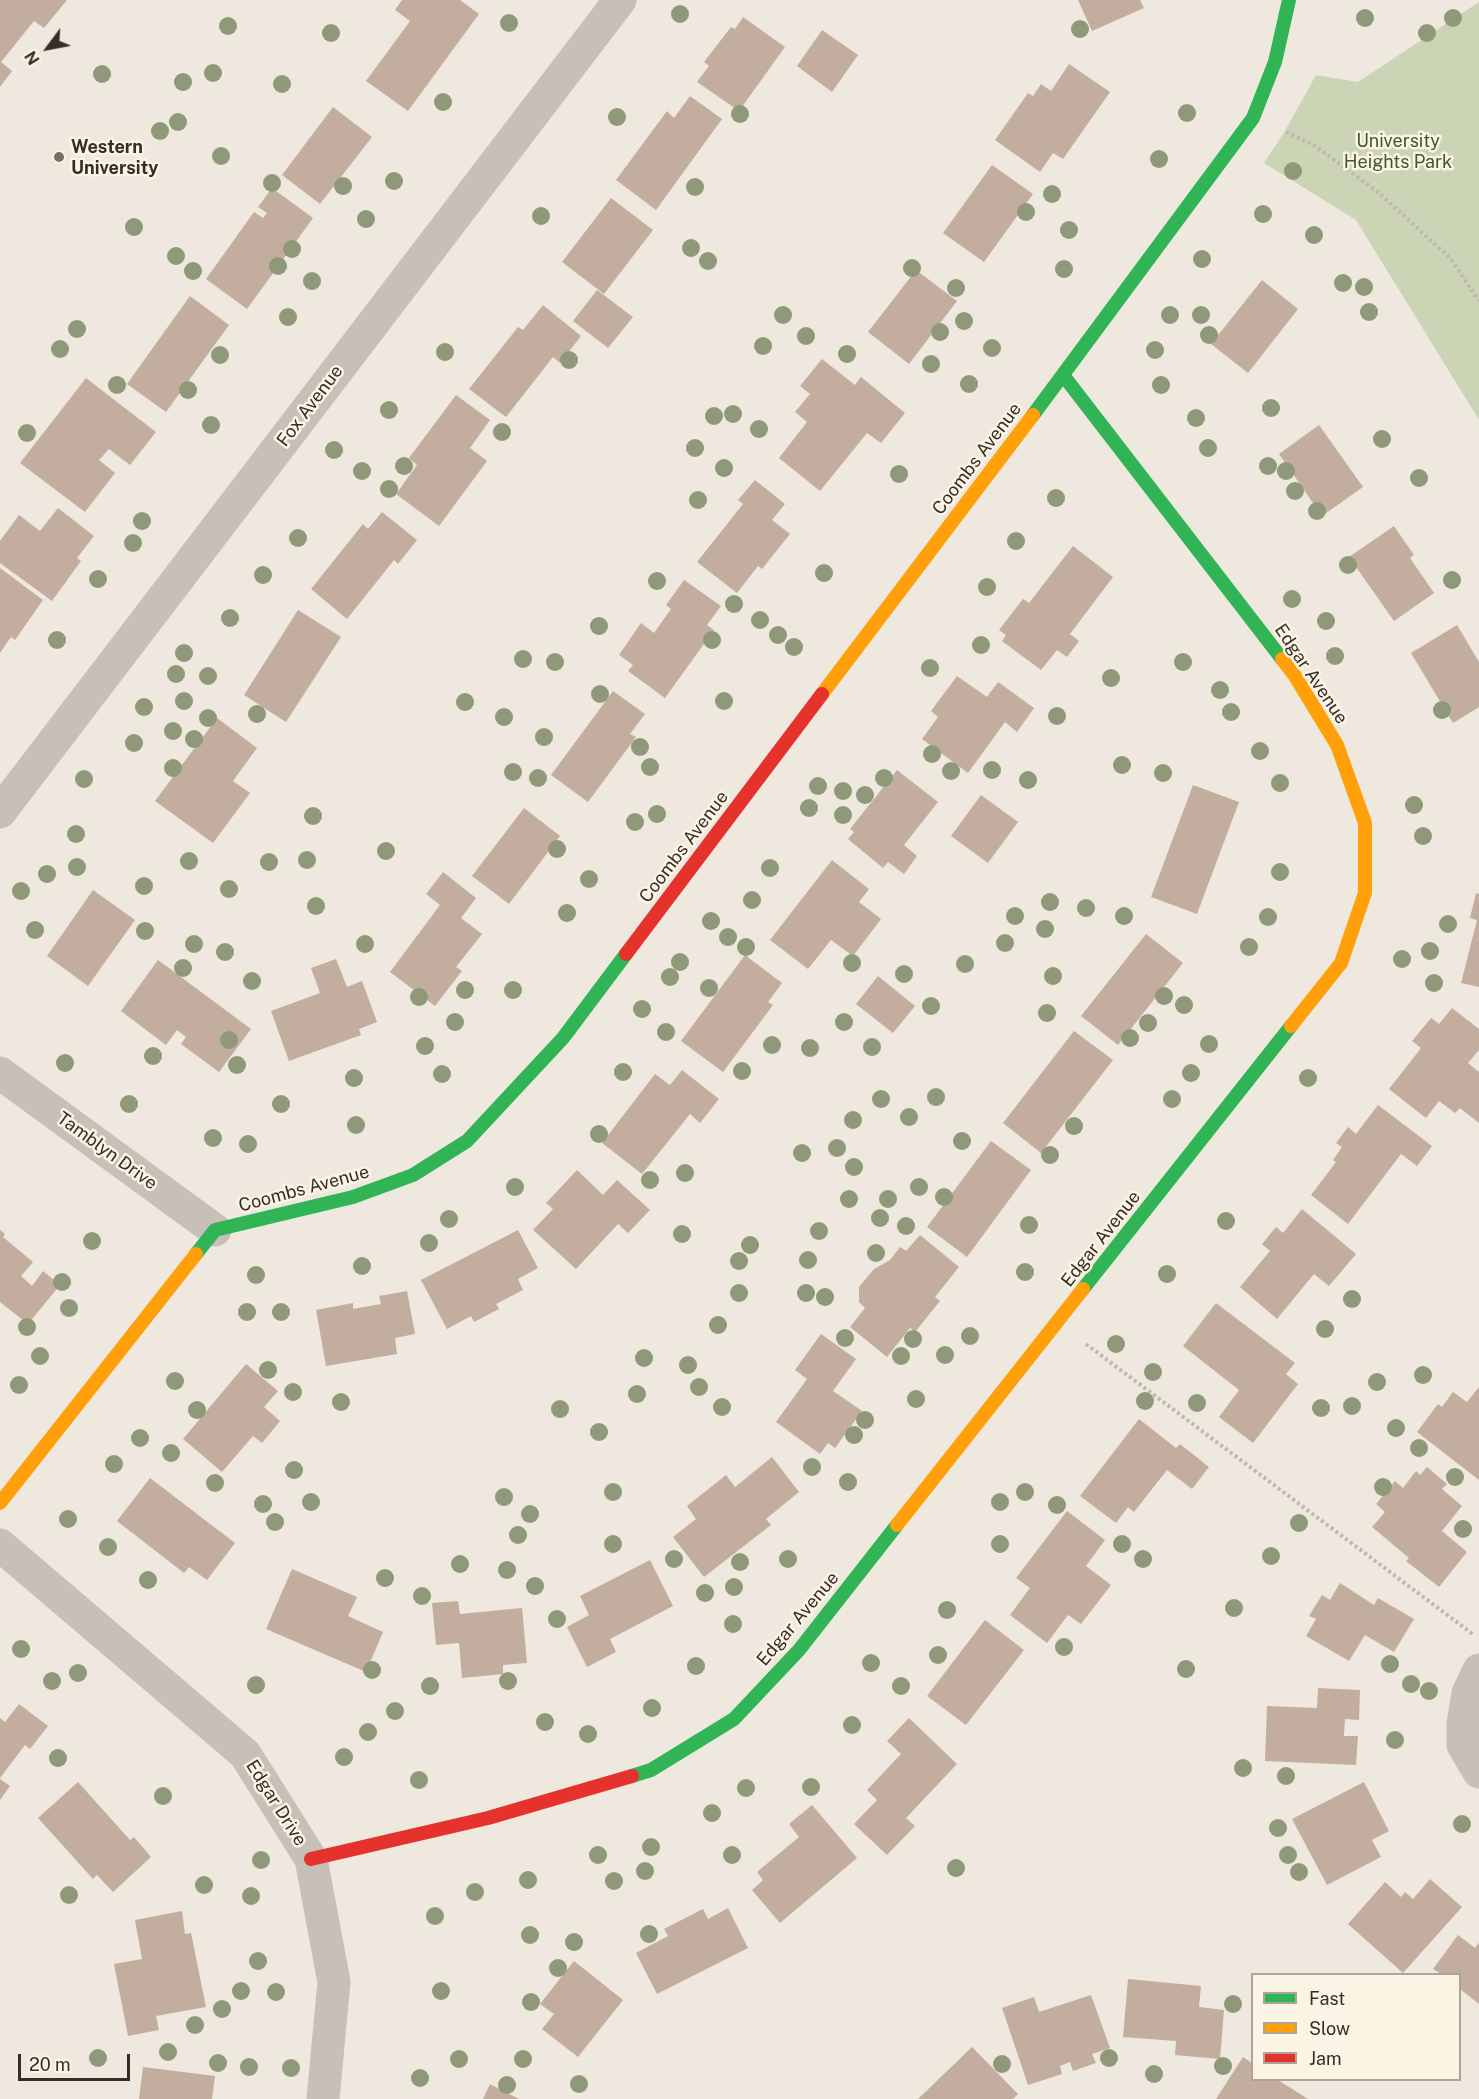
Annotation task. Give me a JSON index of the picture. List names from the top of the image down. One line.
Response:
{"streets":{"street":["Fox Avenue","Coombs Avenue","Edgar Avenue","Tamblyn Drive","Edgar Drive"]},"crossings":[["Coombs Avenue","Edgar Avenue"],["Coombs Avenue","Tamblyn Drive"],["Edgar Avenue","Edgar Drive"]],"parks":["University Heights Park"],"places":["Western University"],"legend":["Fast","Slow","Jam"],"scale_bar":"20 m","north":"bottom left"}
